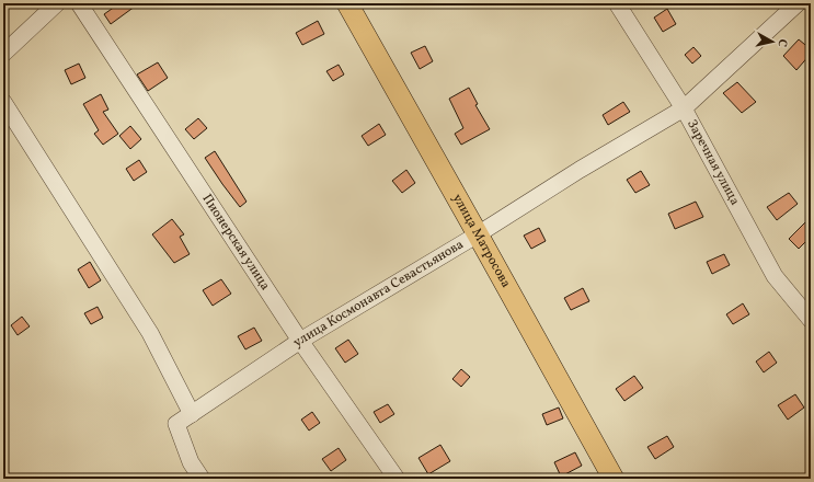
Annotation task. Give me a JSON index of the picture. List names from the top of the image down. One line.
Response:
{"streets":{"main road":["улица Матросова"],"street":["Заречная улица","Пионерская улица","улица Космонавта Севастьянова"]},"crossings":[["Заречная улица","улица Космонавта Севастьянова"],["улица Матросова","улица Космонавта Севастьянова"],["Пионерская улица","улица Космонавта Севастьянова"]],"north":"right"}
